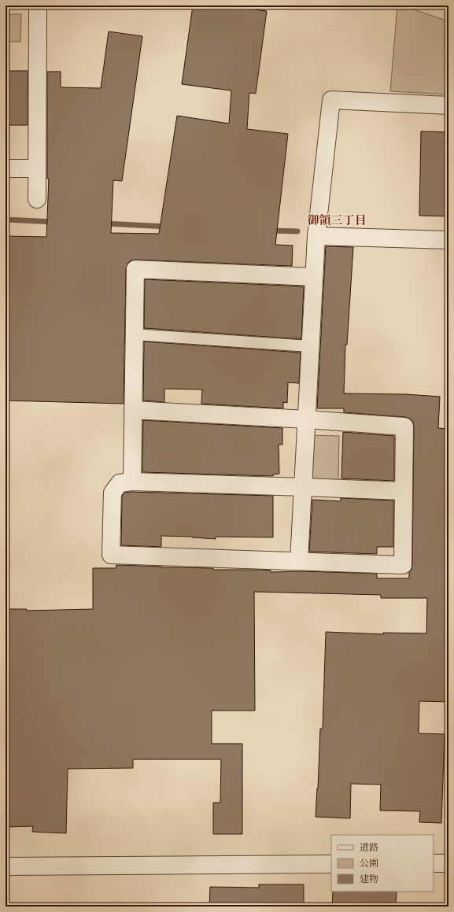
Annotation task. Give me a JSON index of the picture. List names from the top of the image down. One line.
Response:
{"districts":["御領三丁目"],"legend":["道路","公園","建物"]}
